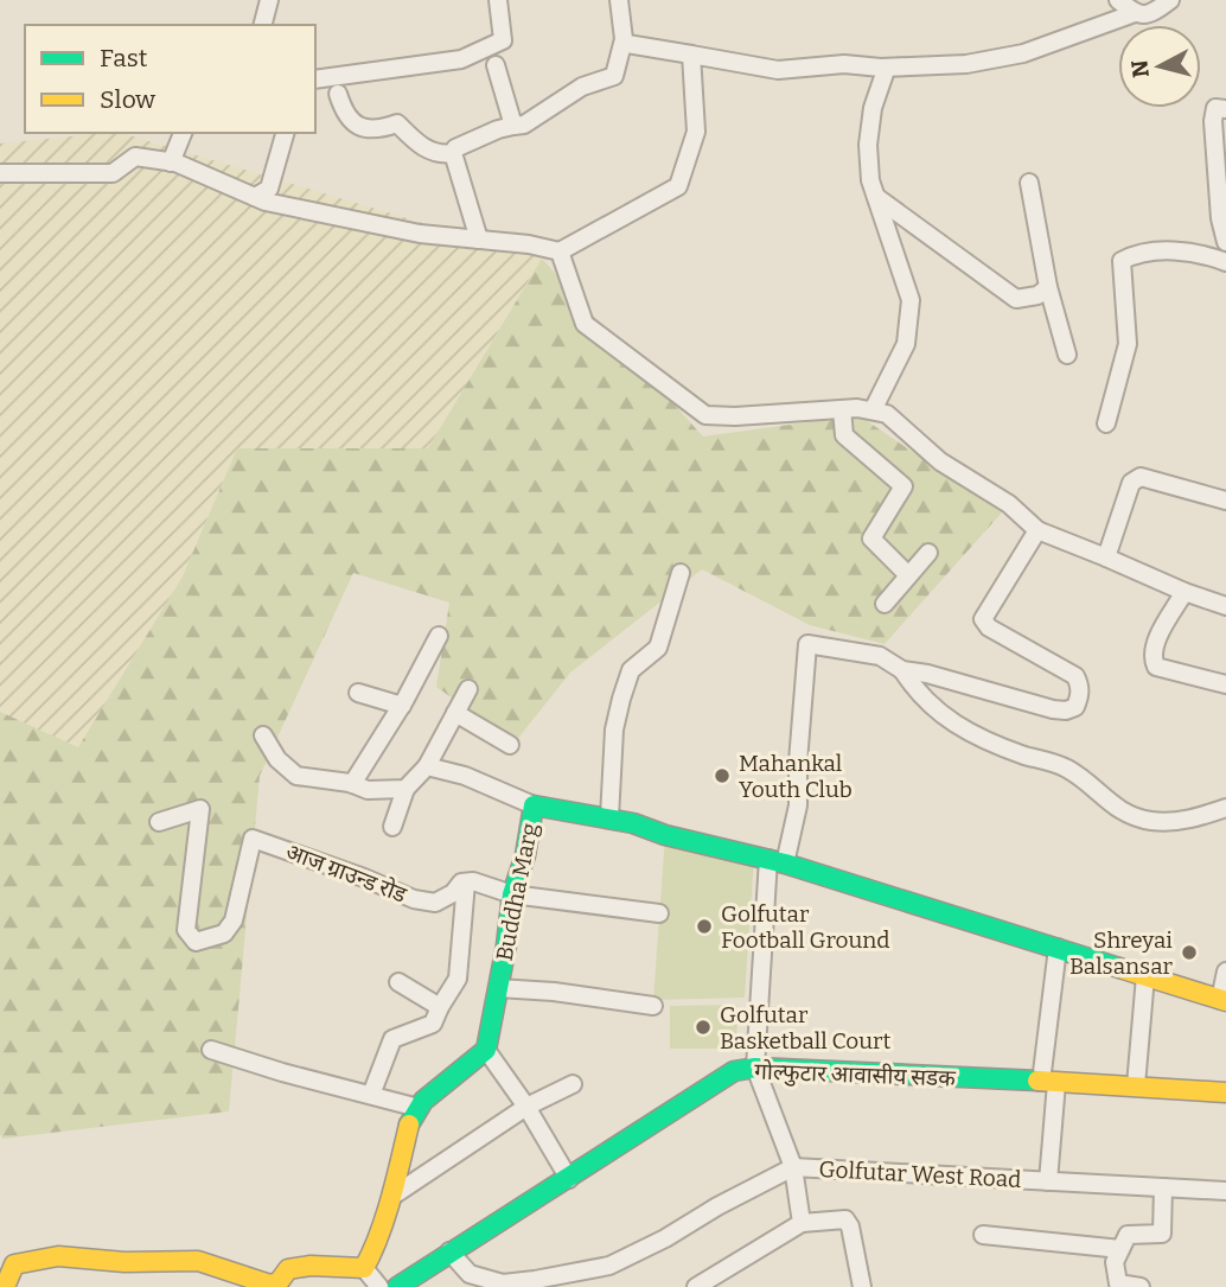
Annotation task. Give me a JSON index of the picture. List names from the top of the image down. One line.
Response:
{"streets":{"street":["आज ग्राउन्ड रोड","Buddha Marg","गोल्फुटार आवासीय सडक","Golfutar West Road"]},"places":["Mahankal Youth Club","Golfutar Football Ground","Shreyai Balsansar","Golfutar Basketball Court"],"legend":["Fast","Slow"],"north":"left"}
